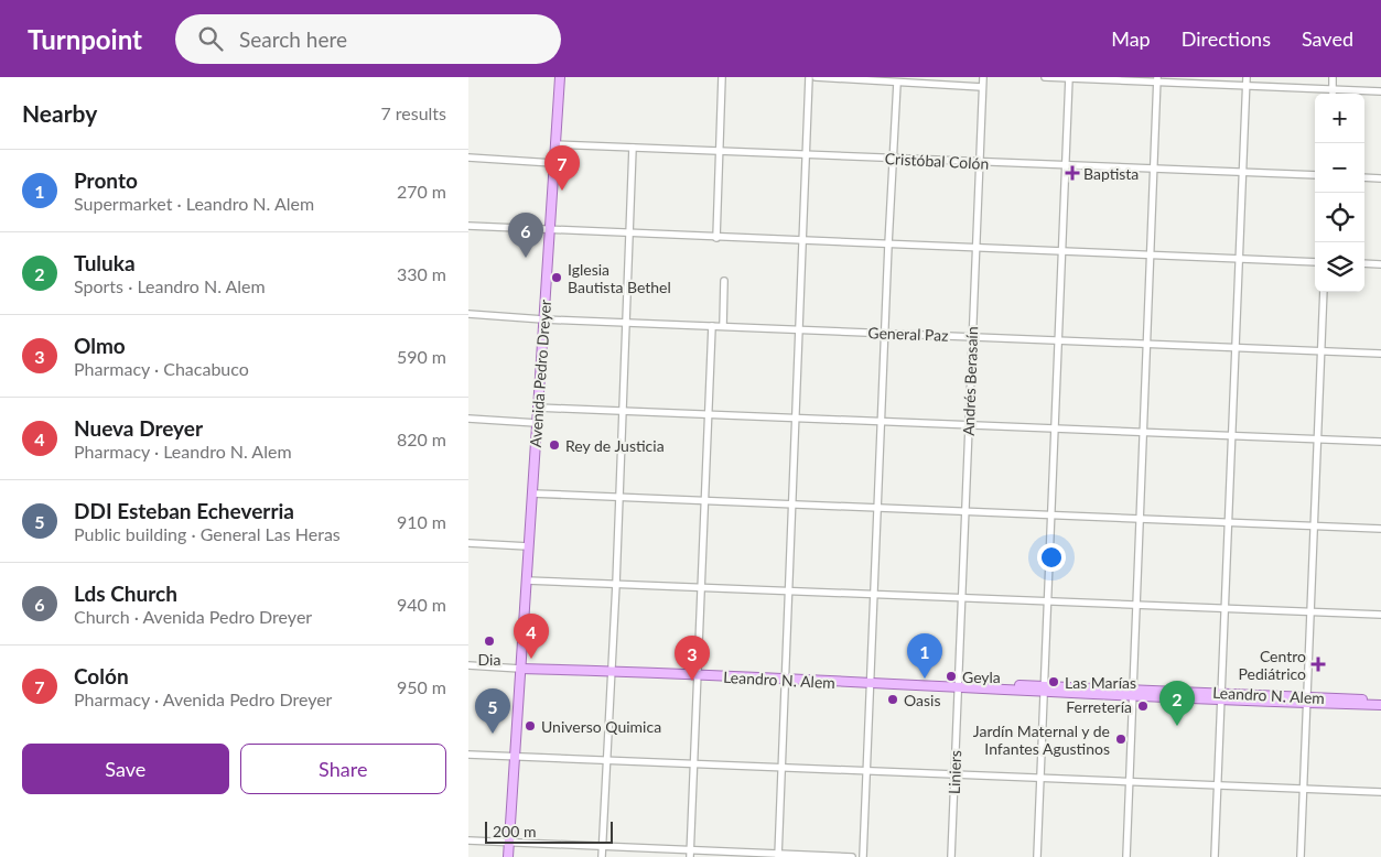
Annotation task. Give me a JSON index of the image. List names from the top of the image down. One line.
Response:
{"streets":{"main road":["Avenida Pedro Dreyer","Leandro N. Alem"],"street":["Cristóbal Colón","General Paz","Andrés Berasaín","Liniers"]},"crossings":[["Cristóbal Colón","Avenida Pedro Dreyer"],["Cristóbal Colón","Andrés Berasaín"],["General Paz","Avenida Pedro Dreyer"],["General Paz","Andrés Berasaín"],["Avenida Pedro Dreyer","Leandro N. Alem"],["Andrés Berasaín","Leandro N. Alem"],["Andrés Berasaín","Liniers"],["Leandro N. Alem","Liniers"]],"places":{"health":["Baptista","Centro Pediátrico"],"other":["Iglesia Bautista Bethel","Rey de Justicia","Dia","Geyla","Las Marías","Oasis","Ferretería","Universo Quimica","Jardín Maternal y de Infantes Agustinos"]},"scale_bar":"200 m","page":{"header":"Turnpoint","search":"Search here","nav":["Map","Directions","Saved"],"heading":["Nearby","7 results"],"map_buttons":["+","−"],"pins":["7","6","4","1","3","2","5"],"list":[{"mark":"1","name":"Pronto","note":"Supermarket · Leandro N. Alem","value":"270 m"},{"mark":"2","name":"Tuluka","note":"Sports · Leandro N. Alem","value":"330 m"},{"mark":"3","name":"Olmo","note":"Pharmacy · Chacabuco","value":"590 m"},{"mark":"4","name":"Nueva Dreyer","note":"Pharmacy · Leandro N. Alem","value":"820 m"},{"mark":"5","name":"DDI Esteban Echeverria","note":"Public building · General Las Heras","value":"910 m"},{"mark":"6","name":"Lds Church","note":"Church · Avenida Pedro Dreyer","value":"940 m"},{"mark":"7","name":"Colón","note":"Pharmacy · Avenida Pedro Dreyer","value":"950 m"}],"buttons":["Save","Share"],"scale":"200 m"}}
